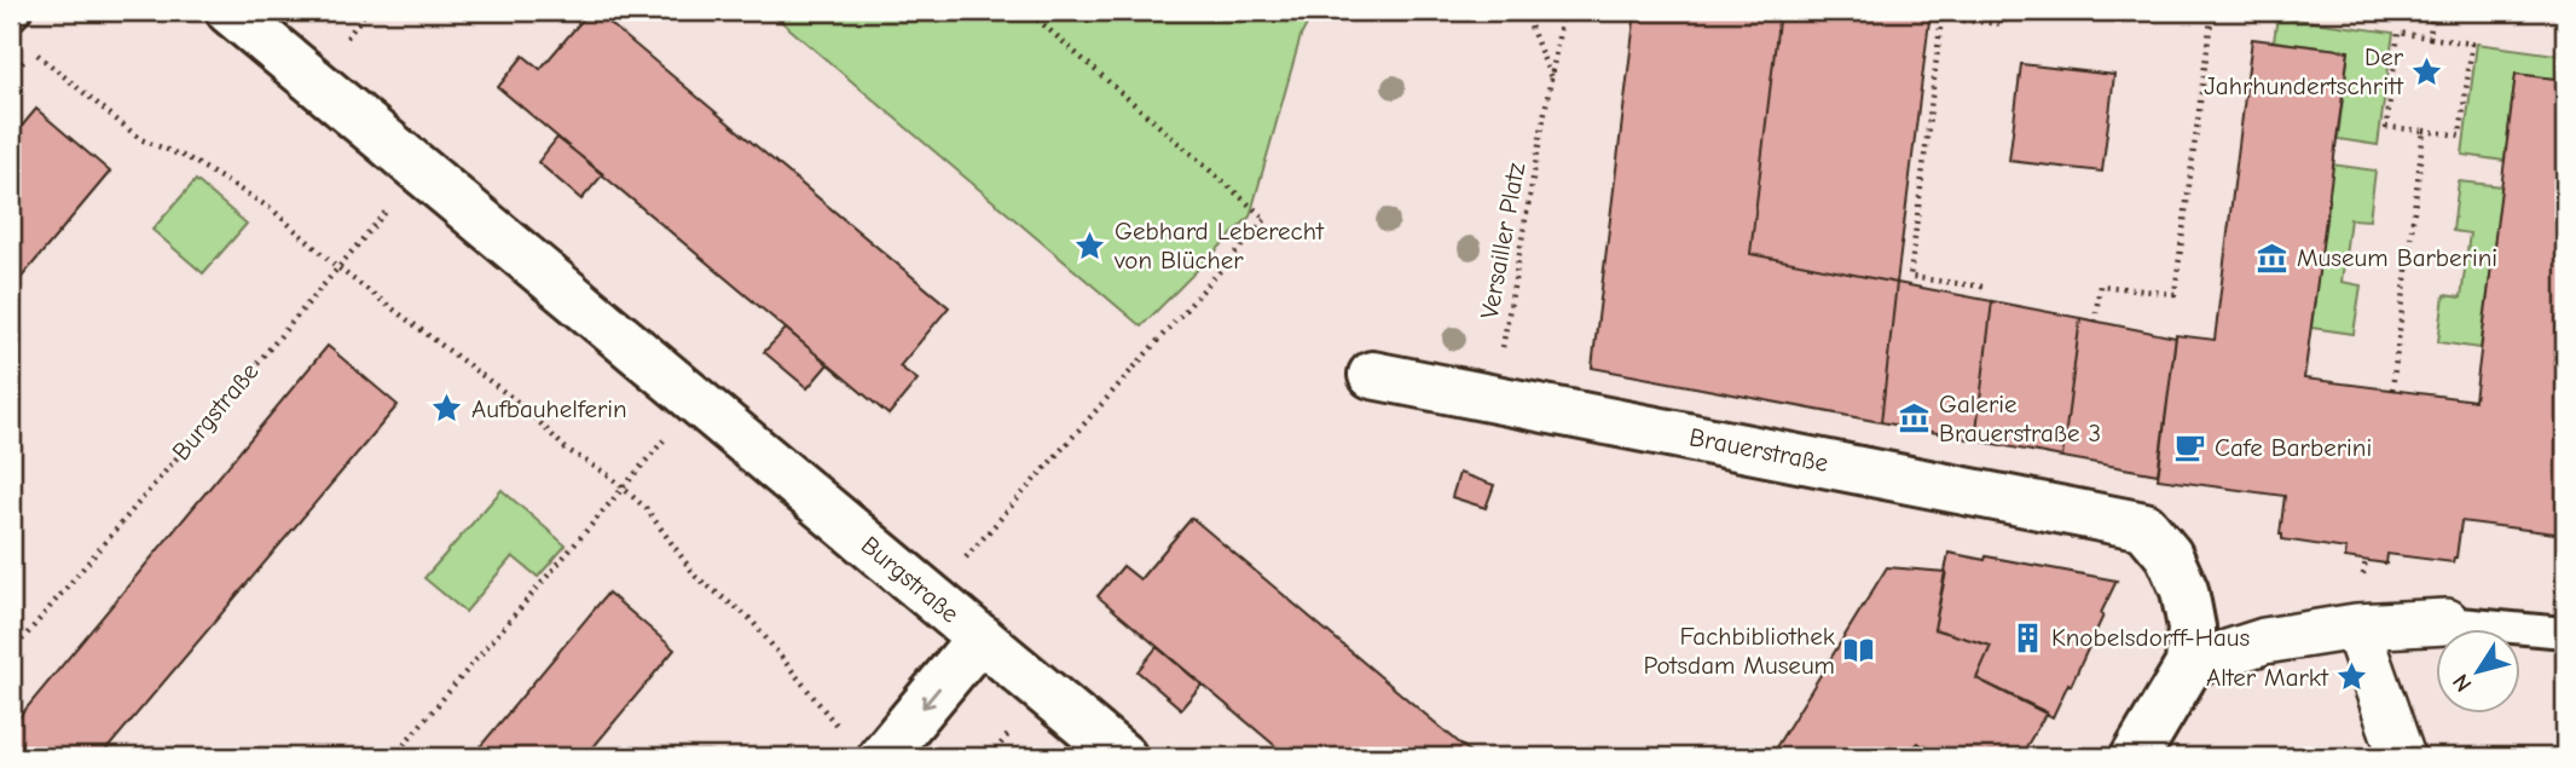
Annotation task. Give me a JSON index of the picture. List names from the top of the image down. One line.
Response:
{"streets":{"street":["Burgstraße","Brauerstraße"],"path":["Versailler Platz"]},"crossings":[["Versailler Platz","Brauerstraße"]],"places":{"place":["Der Jahrhundertschritt","Gebhard Leberecht von Blücher","Aufbauhelferin","Alter Markt"],"museum":["Museum Barberini","Galerie Brauerstraße 3"],"cafe":["Cafe Barberini"],"building":["Knobelsdorff-Haus"],"library":["Fachbibliothek Potsdam Museum"]},"north":"bottom left"}
